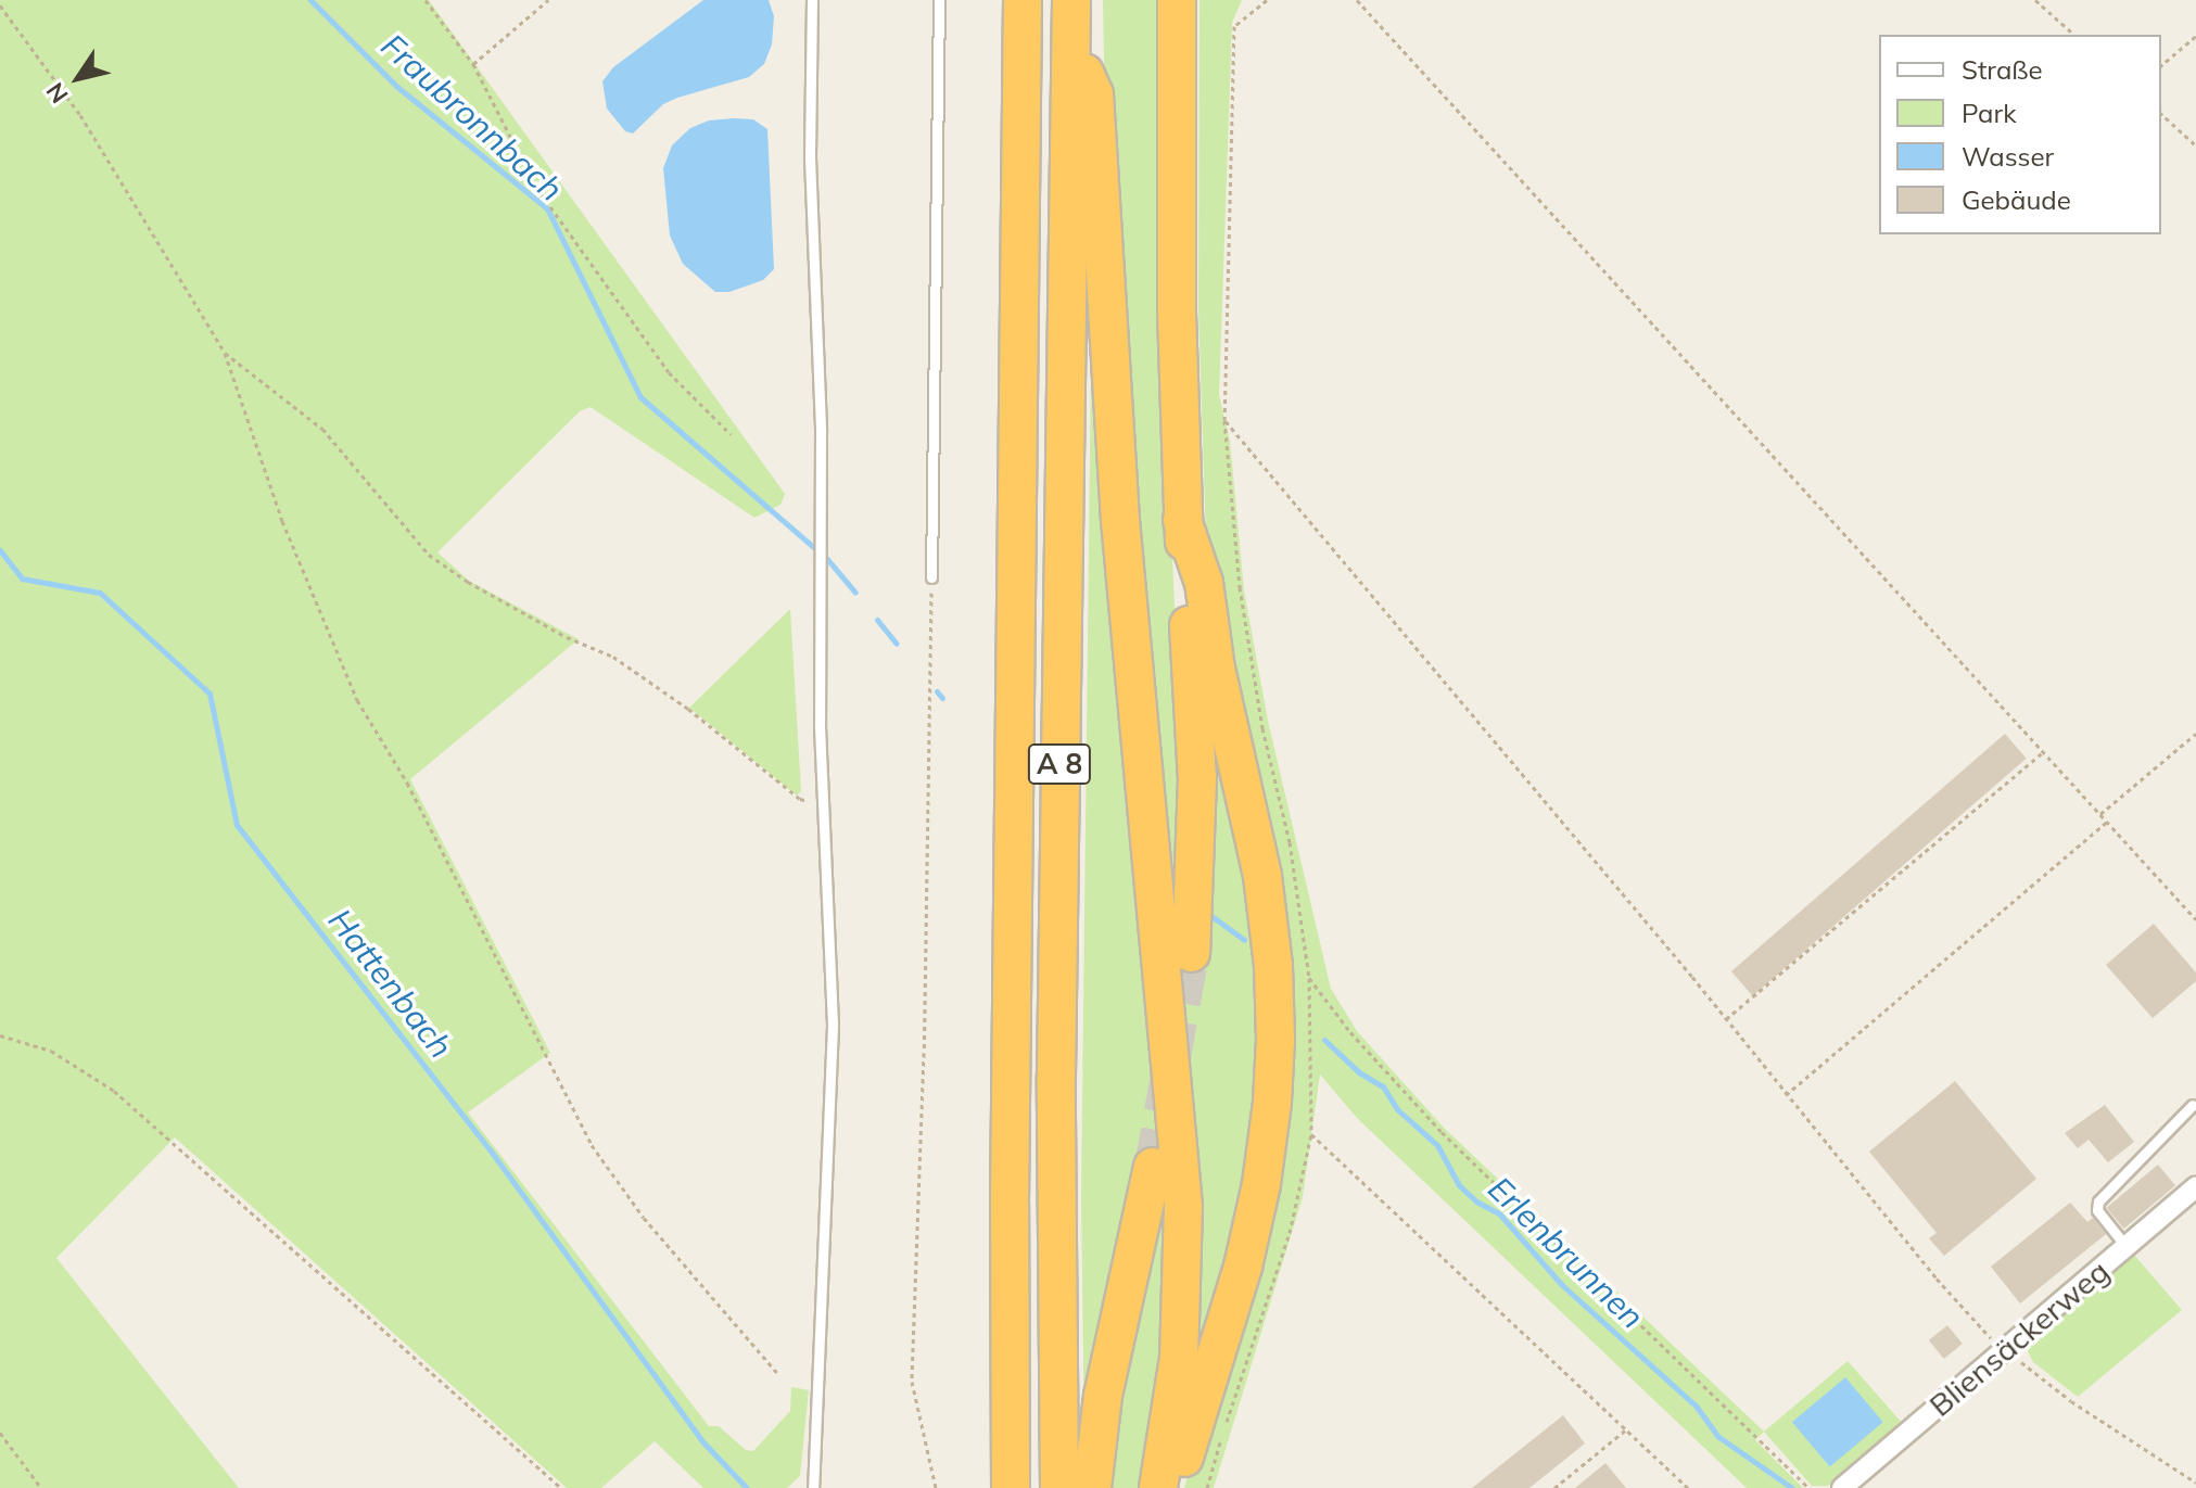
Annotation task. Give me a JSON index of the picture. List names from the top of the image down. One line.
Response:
{"streets":{"highway":["A 8"],"street":["Bliensäckerweg"]},"water":["Fraubronnbach","Hattenbach","Erlenbrunnen"],"legend":["Straße","Park","Wasser","Gebäude"],"north":"bottom left"}
